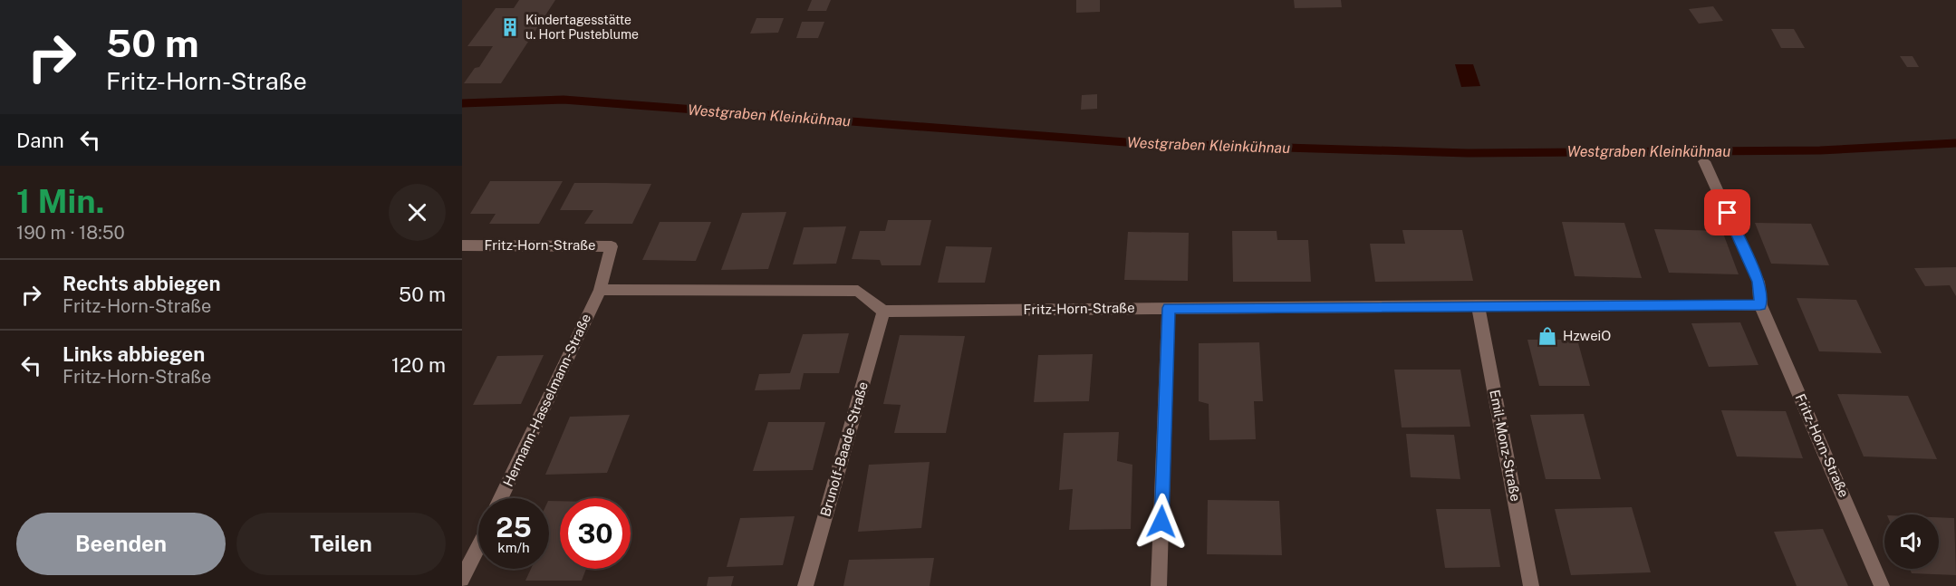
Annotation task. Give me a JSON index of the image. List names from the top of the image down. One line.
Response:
{"streets":{"street":["Fritz-Horn-Straße","Hermann-Hasselmann-Straße","Emil-Monz-Straße","Brunolf-Baade-Straße"]},"crossings":[["Fritz-Horn-Straße","Hermann-Hasselmann-Straße"],["Fritz-Horn-Straße","Emil-Monz-Straße"],["Fritz-Horn-Straße","Brunolf-Baade-Straße"]],"water":["Westgraben Kleinkühnau"],"places":{"building":["Kindertagesstätte u. Hort Pusteblume"],"shop":["HzweiO"]},"page":{"turn":["50 m","Fritz-Horn-Straße"],"then":"Dann","heading":["1 Min.","190 m · 18:50"],"list":[{"name":"Rechts abbiegen","note":"Fritz-Horn-Straße","value":"50 m"},{"name":"Links abbiegen","note":"Fritz-Horn-Straße","value":"120 m"}],"speed":"25 km/h","limit":"30","buttons":["Beenden","Teilen"]}}
